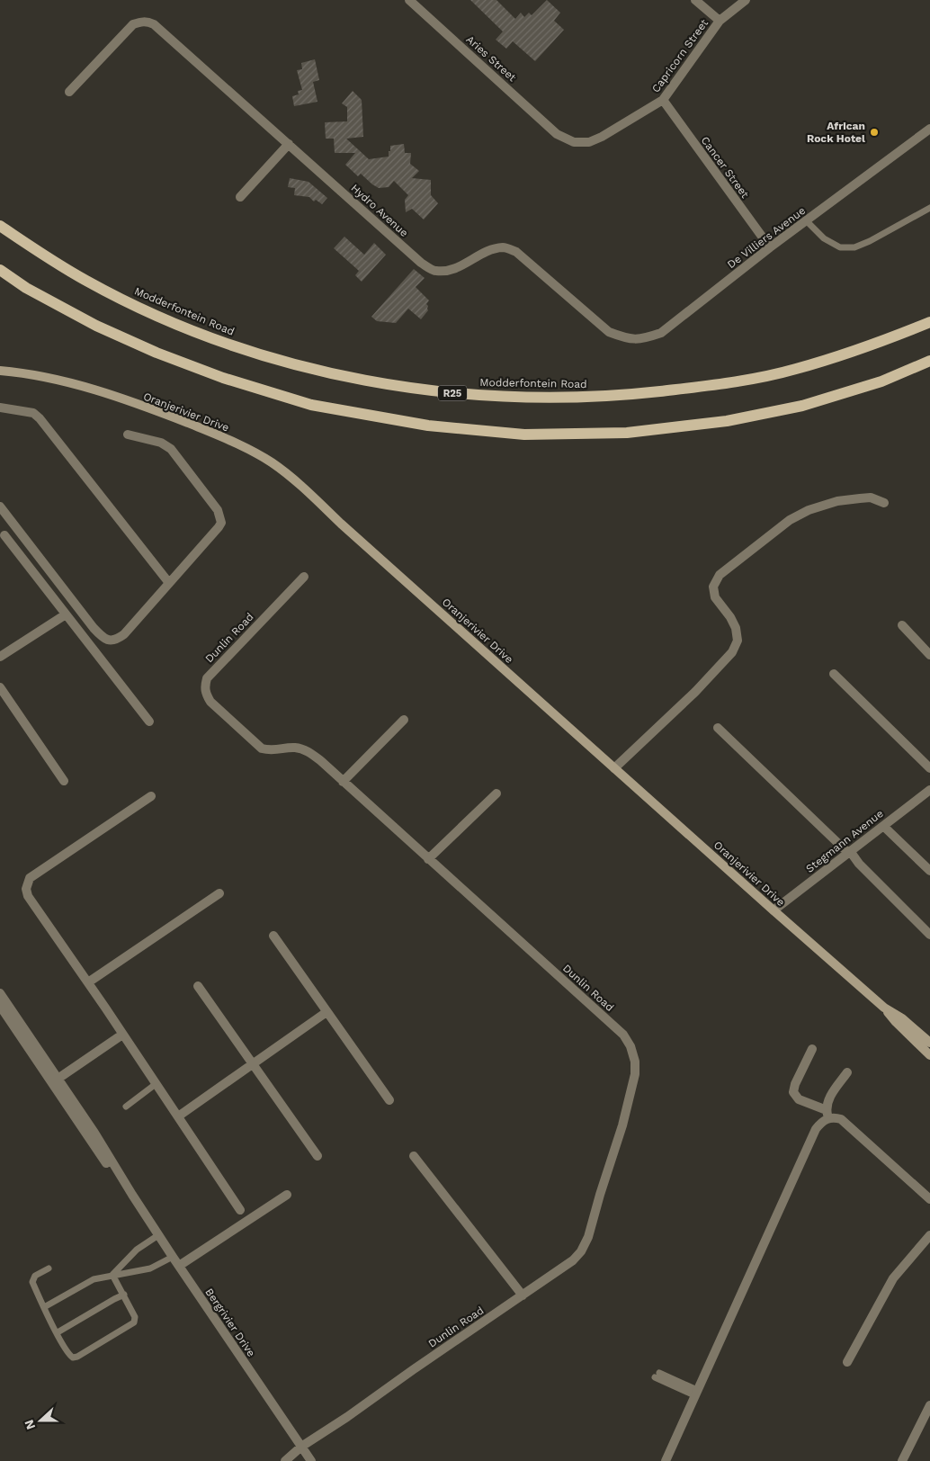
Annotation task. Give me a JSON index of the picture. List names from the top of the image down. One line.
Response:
{"streets":{"main road":["Modderfontein Road","R25"],"street":["Capricorn Street","Aries Street","Cancer Street","Hydro Avenue","De Villiers Avenue","Oranjerivier Drive","Dunlin Road","Stegmann Avenue","Bergrivier Drive"]},"crossings":[["Capricorn Street","Aries Street"],["Capricorn Street","Cancer Street"],["Cancer Street","De Villiers Avenue"],["Hydro Avenue","De Villiers Avenue"],["Oranjerivier Drive","Stegmann Avenue"],["Dunlin Road","Bergrivier Drive"]],"places":["African Rock Hotel"],"north":"left"}
